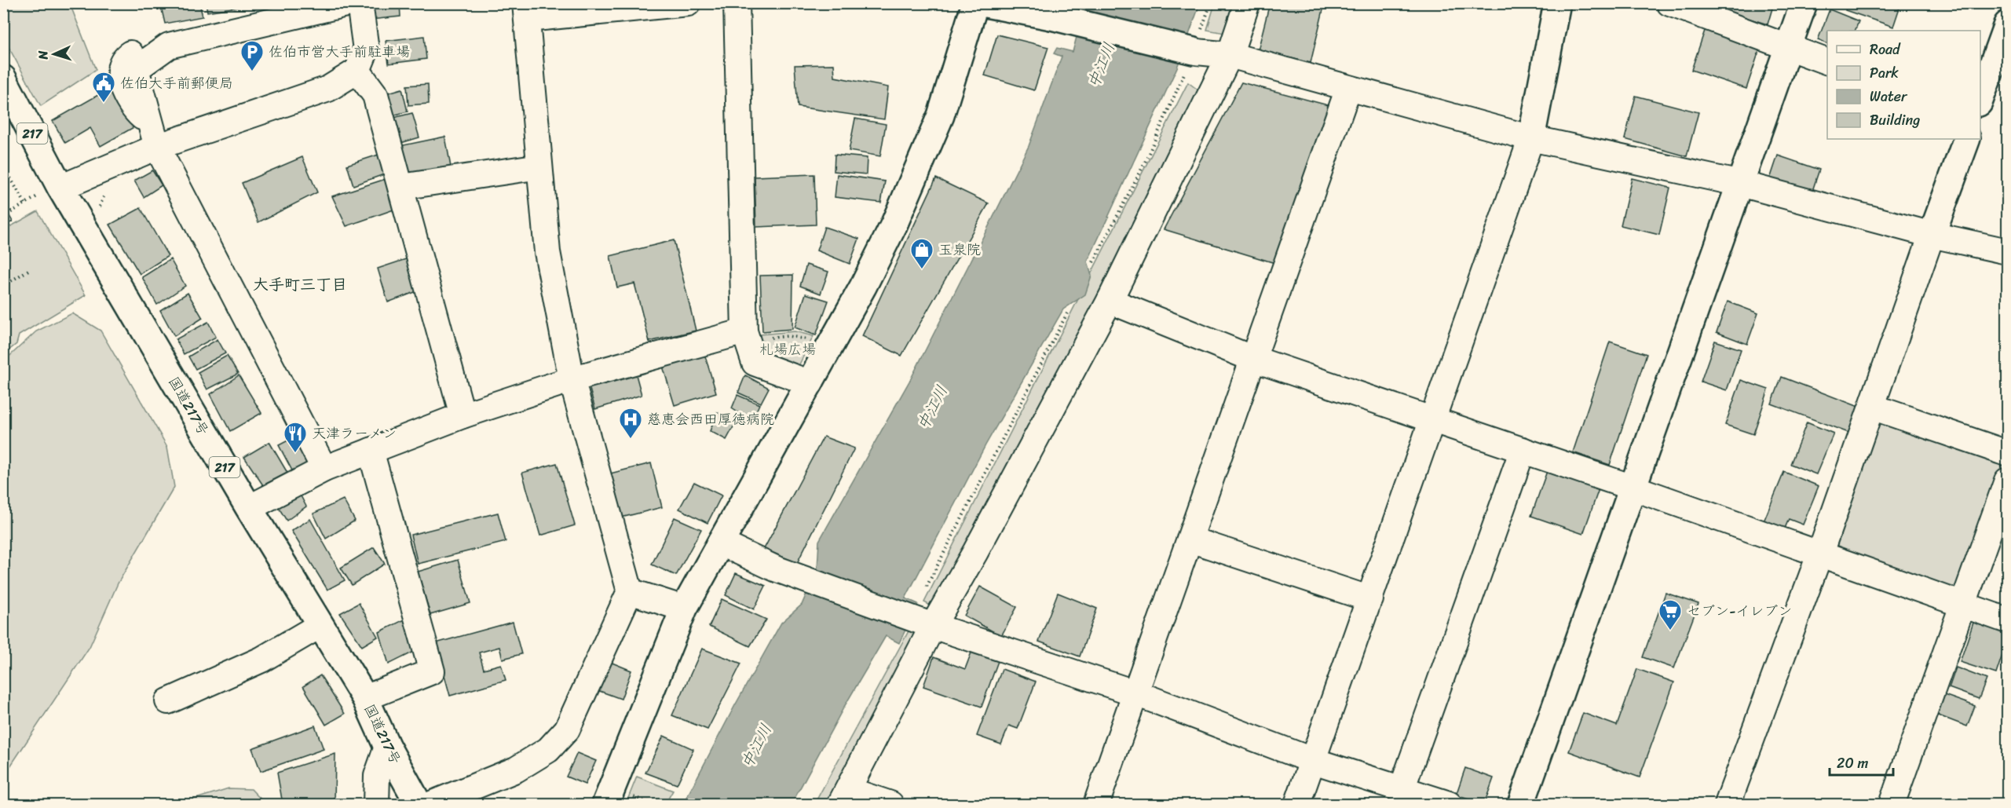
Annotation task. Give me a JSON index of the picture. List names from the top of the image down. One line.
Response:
{"streets":{"main road":["217","国道217号"]},"districts":["大手町三丁目"],"water":["中江川"],"parks":["札場広場"],"places":{"parking":["佐伯市営大手前駐車場"],"public building":["佐伯大手前郵便局"],"shop":["玉泉院"],"hospital":["慈恵会西田厚徳病院"],"restaurant":["天津ラーメン"],"supermarket":["セブン-イレブン"]},"legend":["Road","Park","Water","Building"],"scale_bar":"20 m","north":"left"}
